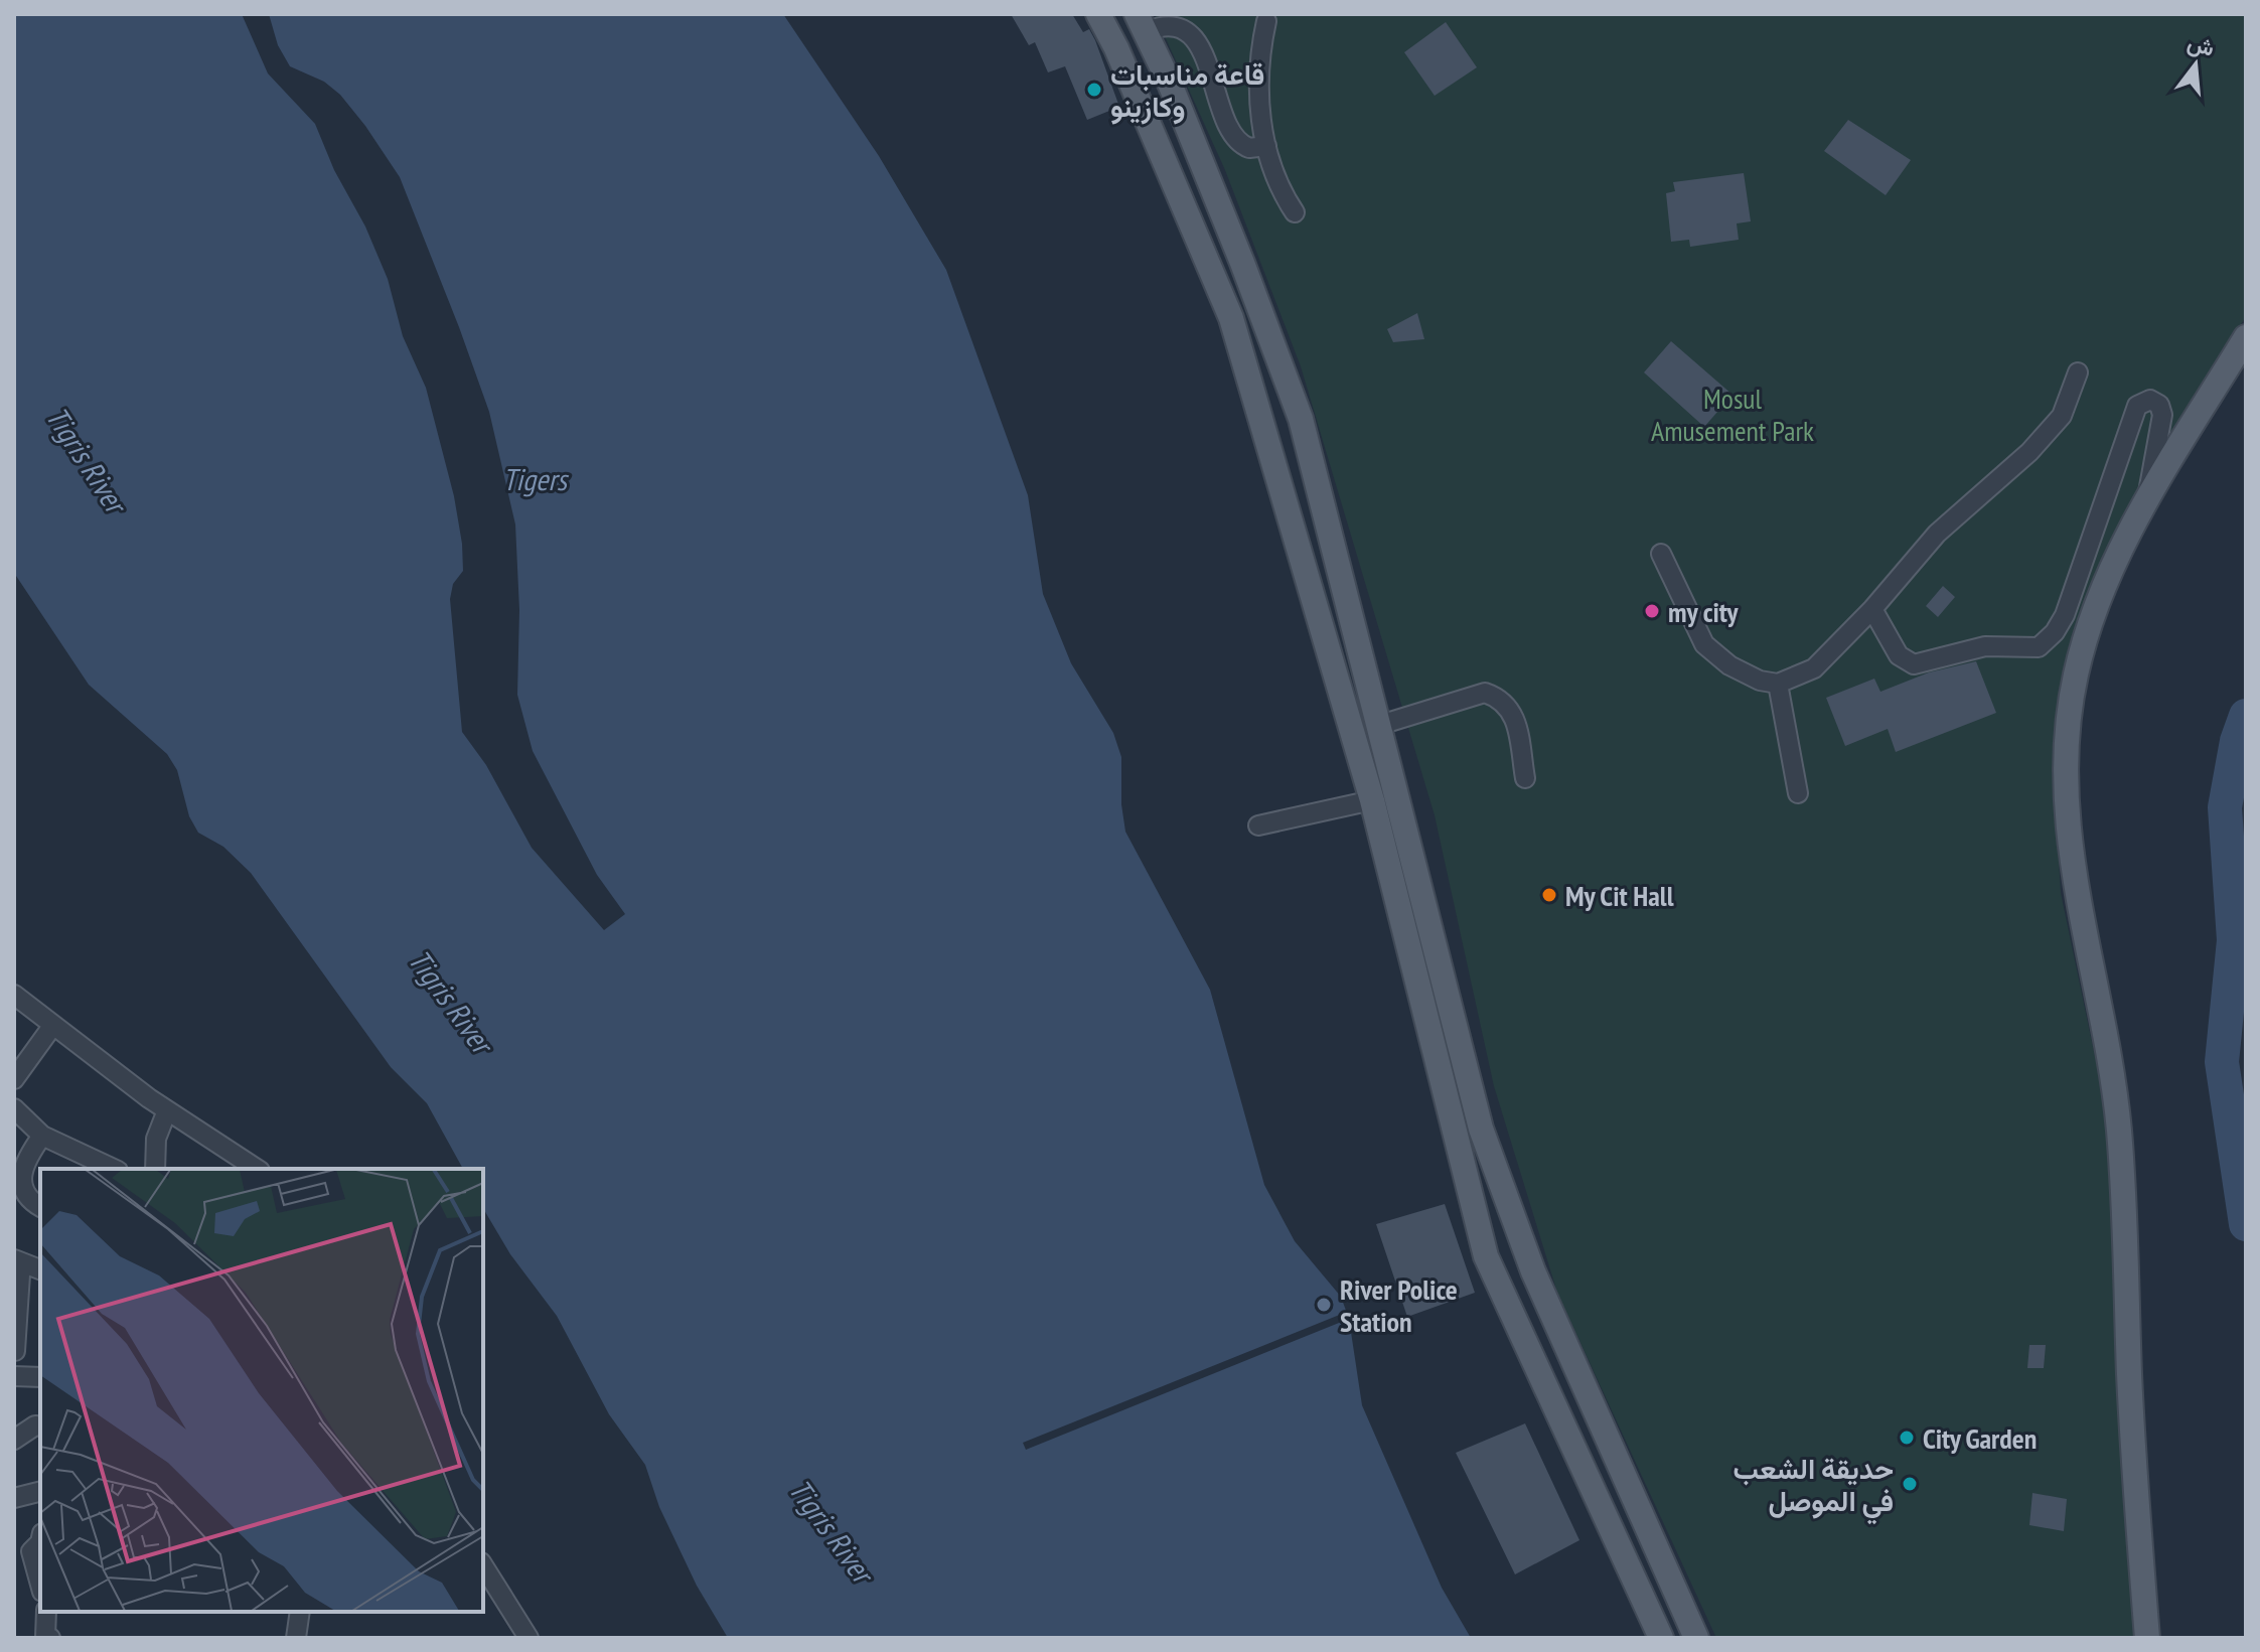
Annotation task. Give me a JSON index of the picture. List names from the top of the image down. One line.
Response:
{"water":["Tigris River","Tigers"],"parks":["Mosul Amusement Park"],"places":["قاعة مناسبات وكازينو","my city","My Cit Hall","River Police Station","City Garden","حديقة الشعب في الموصل"],"north":"top"}
